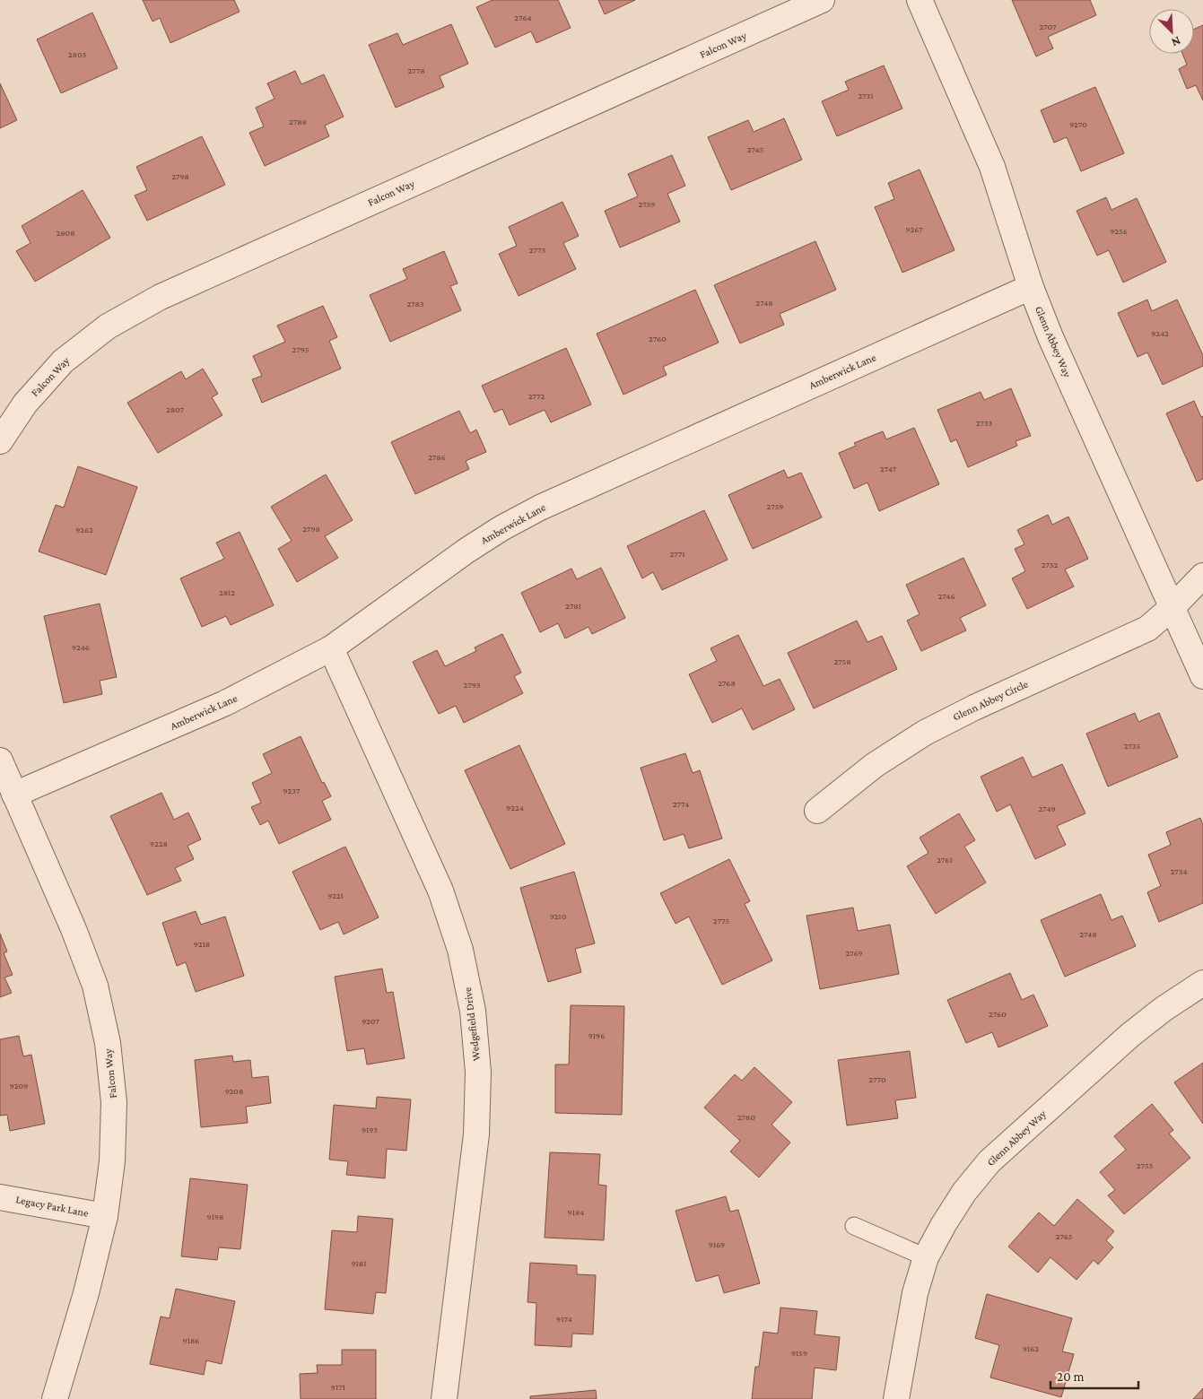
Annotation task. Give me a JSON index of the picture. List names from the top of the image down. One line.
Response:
{"streets":{"street":["Falcon Way","Glenn Abbey Way","Amberwick Lane","Glenn Abbey Circle","Wedgefield Drive","Legacy Park Lane"]},"crossings":[["Falcon Way","Amberwick Lane"],["Falcon Way","Legacy Park Lane"],["Glenn Abbey Way","Amberwick Lane"],["Glenn Abbey Way","Glenn Abbey Circle"],["Amberwick Lane","Wedgefield Drive"]],"house_numbers":["2764","2707","2803","2778","2731","2788","9270","2745","2798","2759","9267","9256","2808","2773","2748","2783","9242","2760","2795","2772","2807","2733","2786","2747","2759","2798","9262","2771","2732","2812","2746","2781","9246","2758","2768","2793","2735","9237","2774","9224","2749","9228","2761","2734","9221","9210","2775","2748","9218","2769","2760","9207","9196","2770","9209","9208","2780","9193","2753","9184","9198","2765","9169","9181","9174","9186","9162","9159","9171"],"scale_bar":"20 m","north":"bottom right"}
